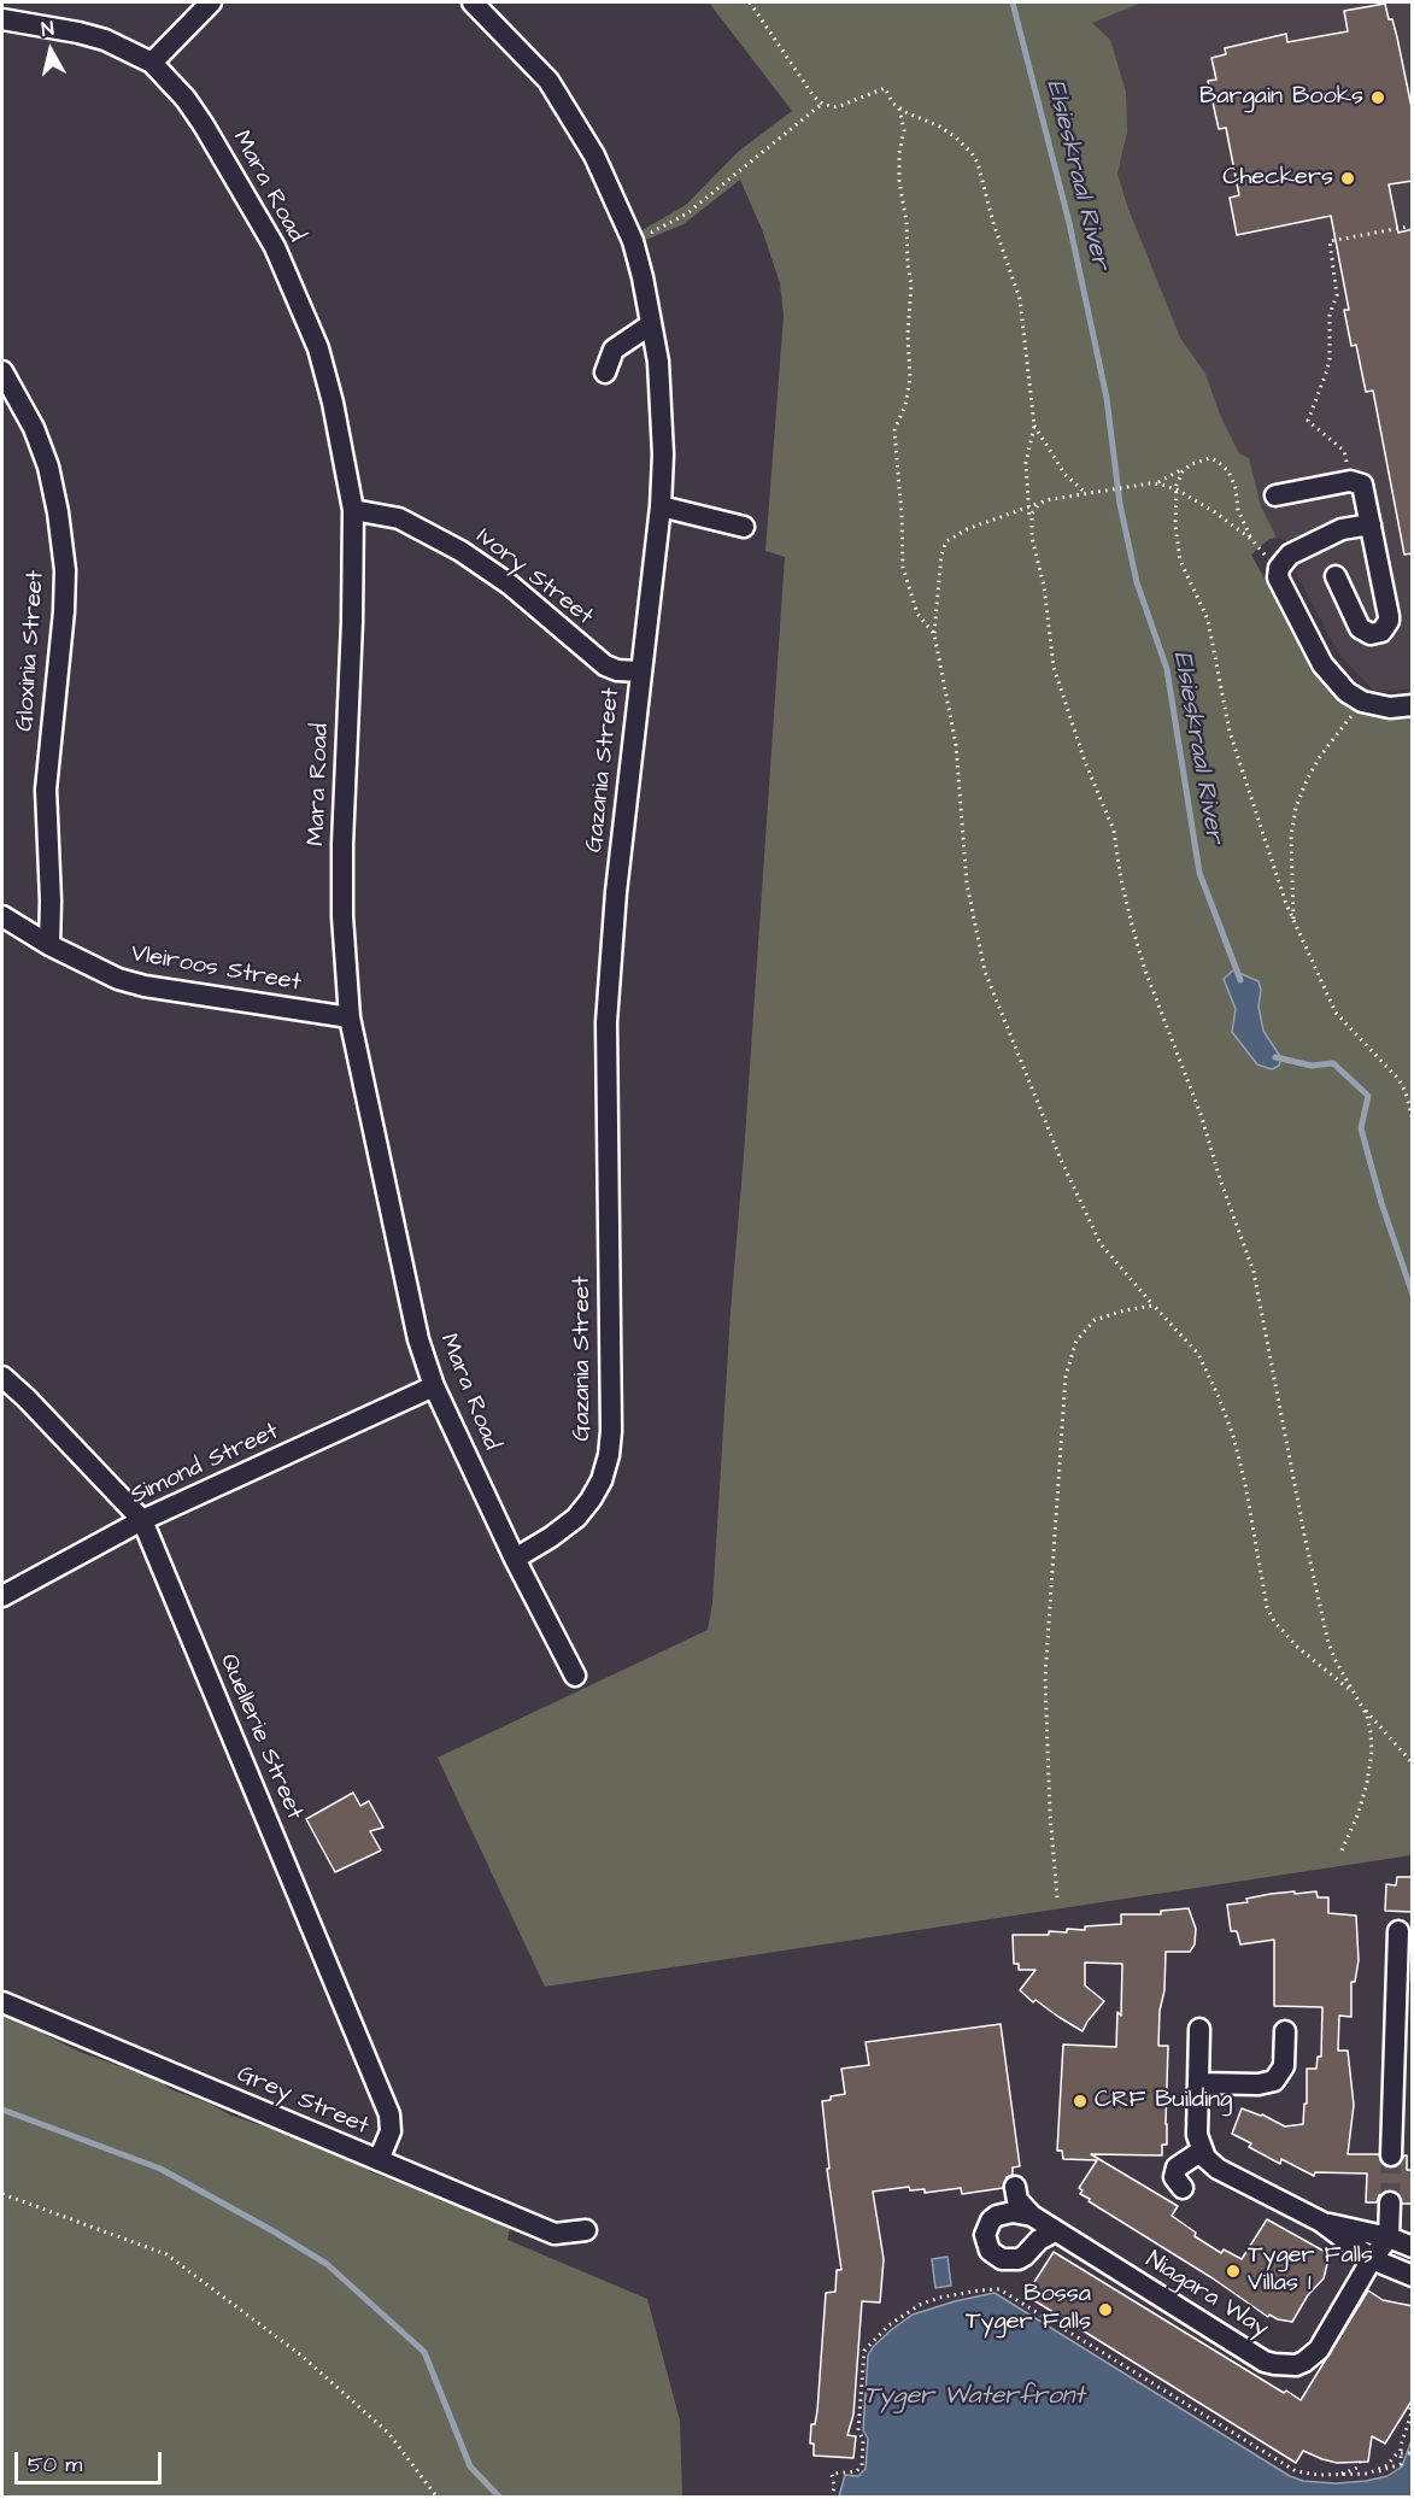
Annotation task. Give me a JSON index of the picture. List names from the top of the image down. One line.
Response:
{"streets":{"street":["Mara Road","Ivory Street","Gloxinia Street","Gazania Street","Vleiroos Street","Simond Street","Quellerie Street","Grey Street","Niagara Way"]},"crossings":[["Mara Road","Ivory Street"],["Mara Road","Gazania Street"],["Mara Road","Vleiroos Street"],["Mara Road","Simond Street"],["Ivory Street","Gazania Street"],["Gloxinia Street","Vleiroos Street"],["Simond Street","Quellerie Street"],["Quellerie Street","Grey Street"]],"water":["Elsieskraal River","Tyger Waterfront"],"places":["Bargain Books","Checkers","CRF Building","Tyger Falls Villas 1","Bossa Tyger Falls"],"scale_bar":"50 m","north":"top"}
